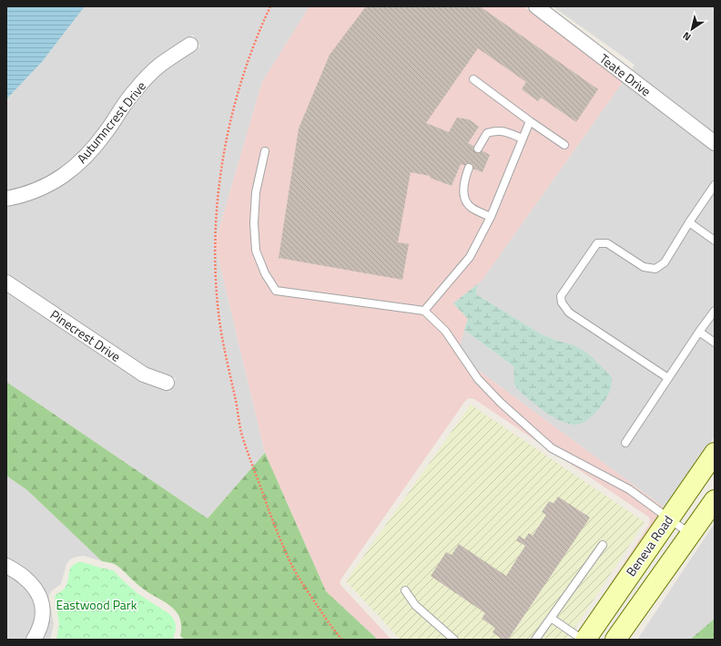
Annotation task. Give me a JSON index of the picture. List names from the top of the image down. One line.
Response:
{"streets":{"main road":["Beneva Road"],"street":["Teate Drive","Autumncrest Drive","Pinecrest Drive"]},"parks":["Eastwood Park"],"north":"bottom left"}
